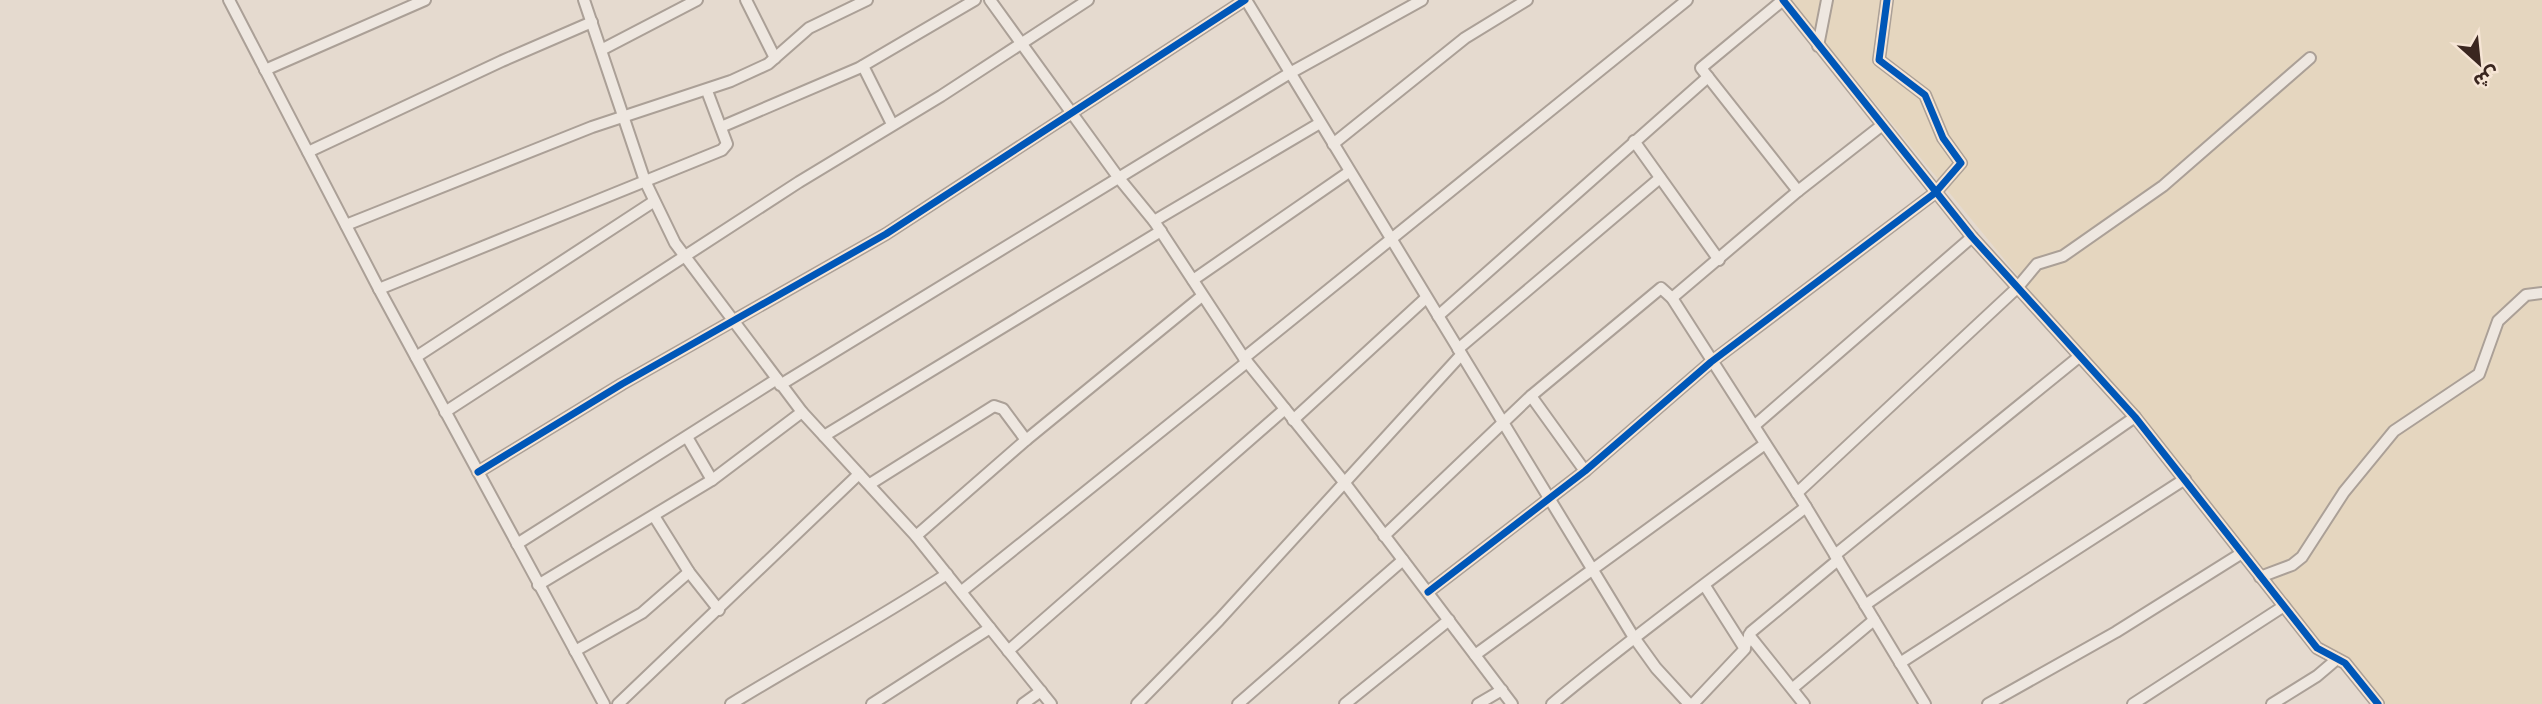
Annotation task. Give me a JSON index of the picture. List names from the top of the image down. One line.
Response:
{"north":"bottom right"}
